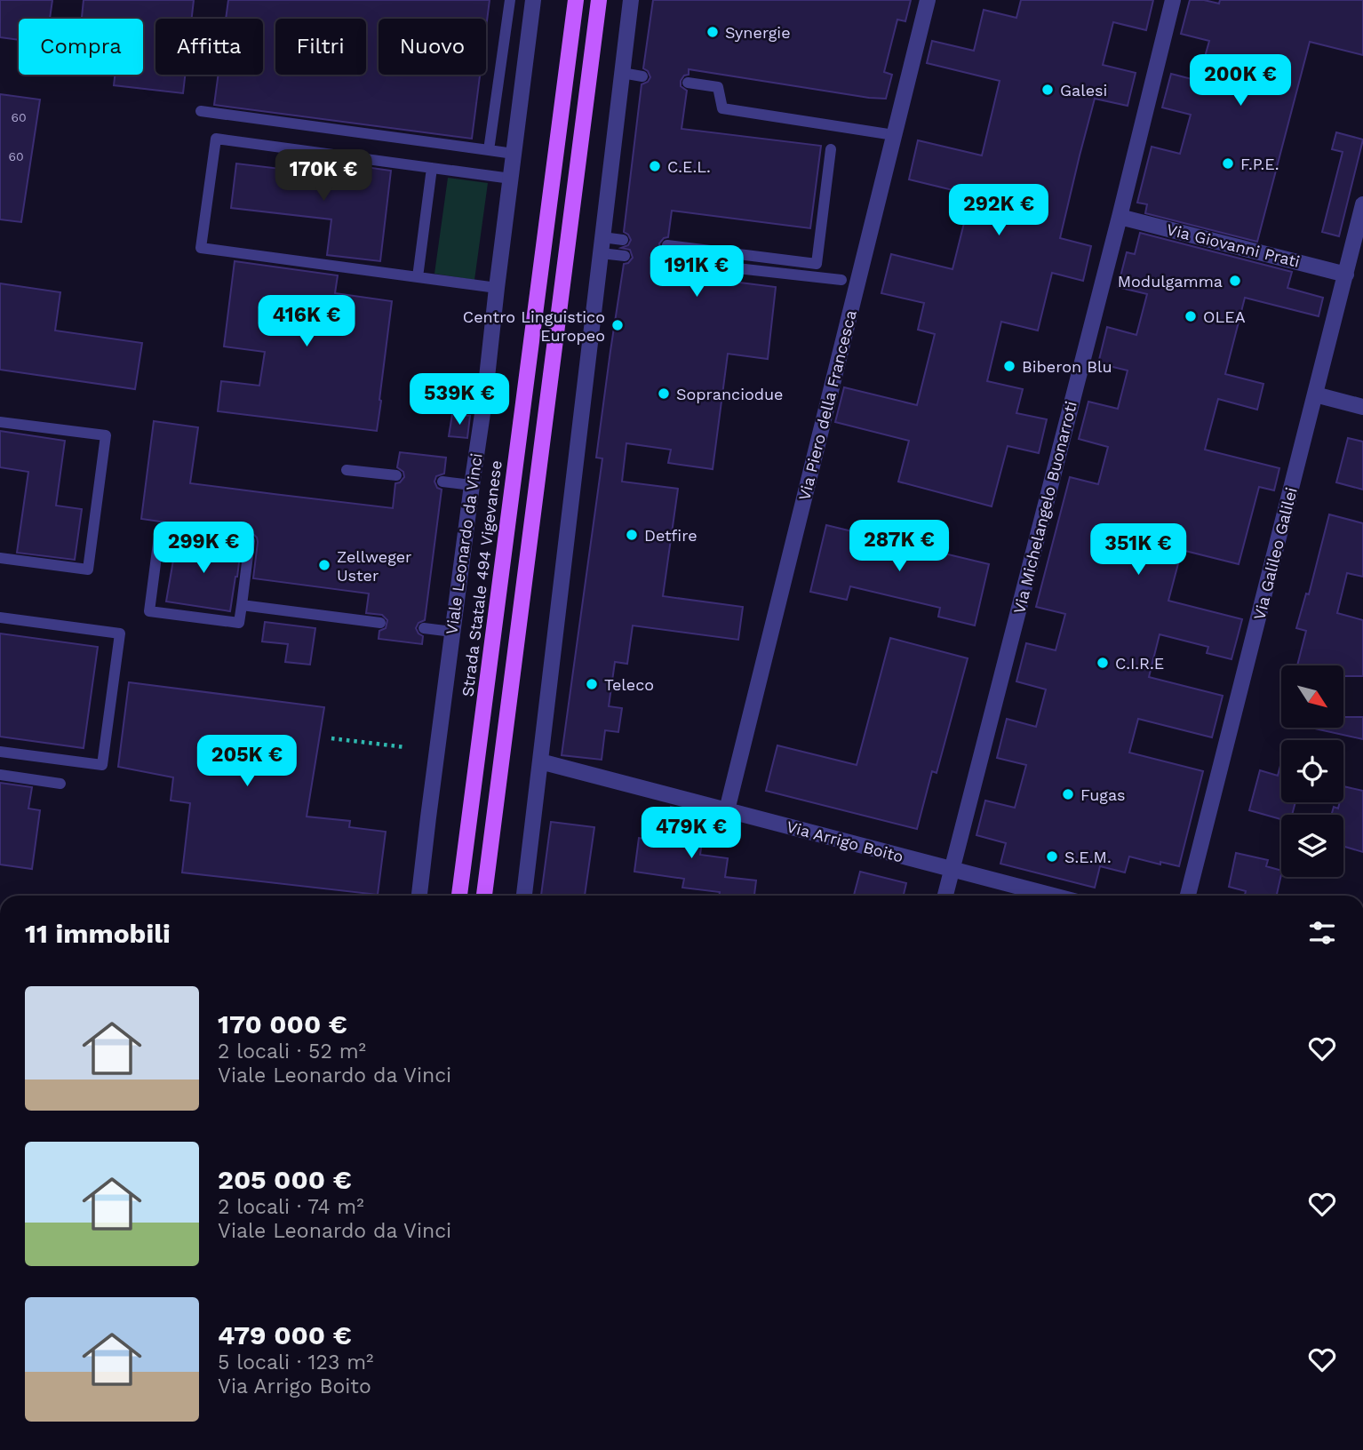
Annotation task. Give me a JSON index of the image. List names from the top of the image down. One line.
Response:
{"streets":{"main road":["Strada Statale 494 Vigevanese"],"street":["Via Giovanni Prati","Via Piero della Francesca","Via Michelangelo Buonarroti","Viale Leonardo da Vinci","Via Galileo Galilei","Via Arrigo Boito"]},"crossings":[["Via Giovanni Prati","Via Michelangelo Buonarroti"],["Via Giovanni Prati","Via Galileo Galilei"],["Via Piero della Francesca","Via Arrigo Boito"],["Via Michelangelo Buonarroti","Via Arrigo Boito"]],"places":["Synergie","Galesi","F.P.E.","C.E.L.","Modulgamma","OLEA","Centro Linguistico Europeo","Biberon Blu","Sopranciodue","Detfire","Zellweger Uster","C.I.R.E","Teleco","Fugas","S.E.M."],"house_numbers":["60","60"],"north":"bottom right","page":{"chip":["Compra","Affitta","Filtri","Nuovo"],"price":["200K €","170K €","292K €","191K €","416K €","539K €","287K €","299K €","351K €","205K €","479K €"],"heading":"11 immobili","list":[{"name":"170 000 €","note":"2 locali · 52 m² · Viale Leonardo da Vinci"},{"name":"205 000 €","note":"2 locali · 74 m² · Viale Leonardo da Vinci"},{"name":"479 000 €","note":"5 locali · 123 m² · Via Arrigo Boito"}]}}
